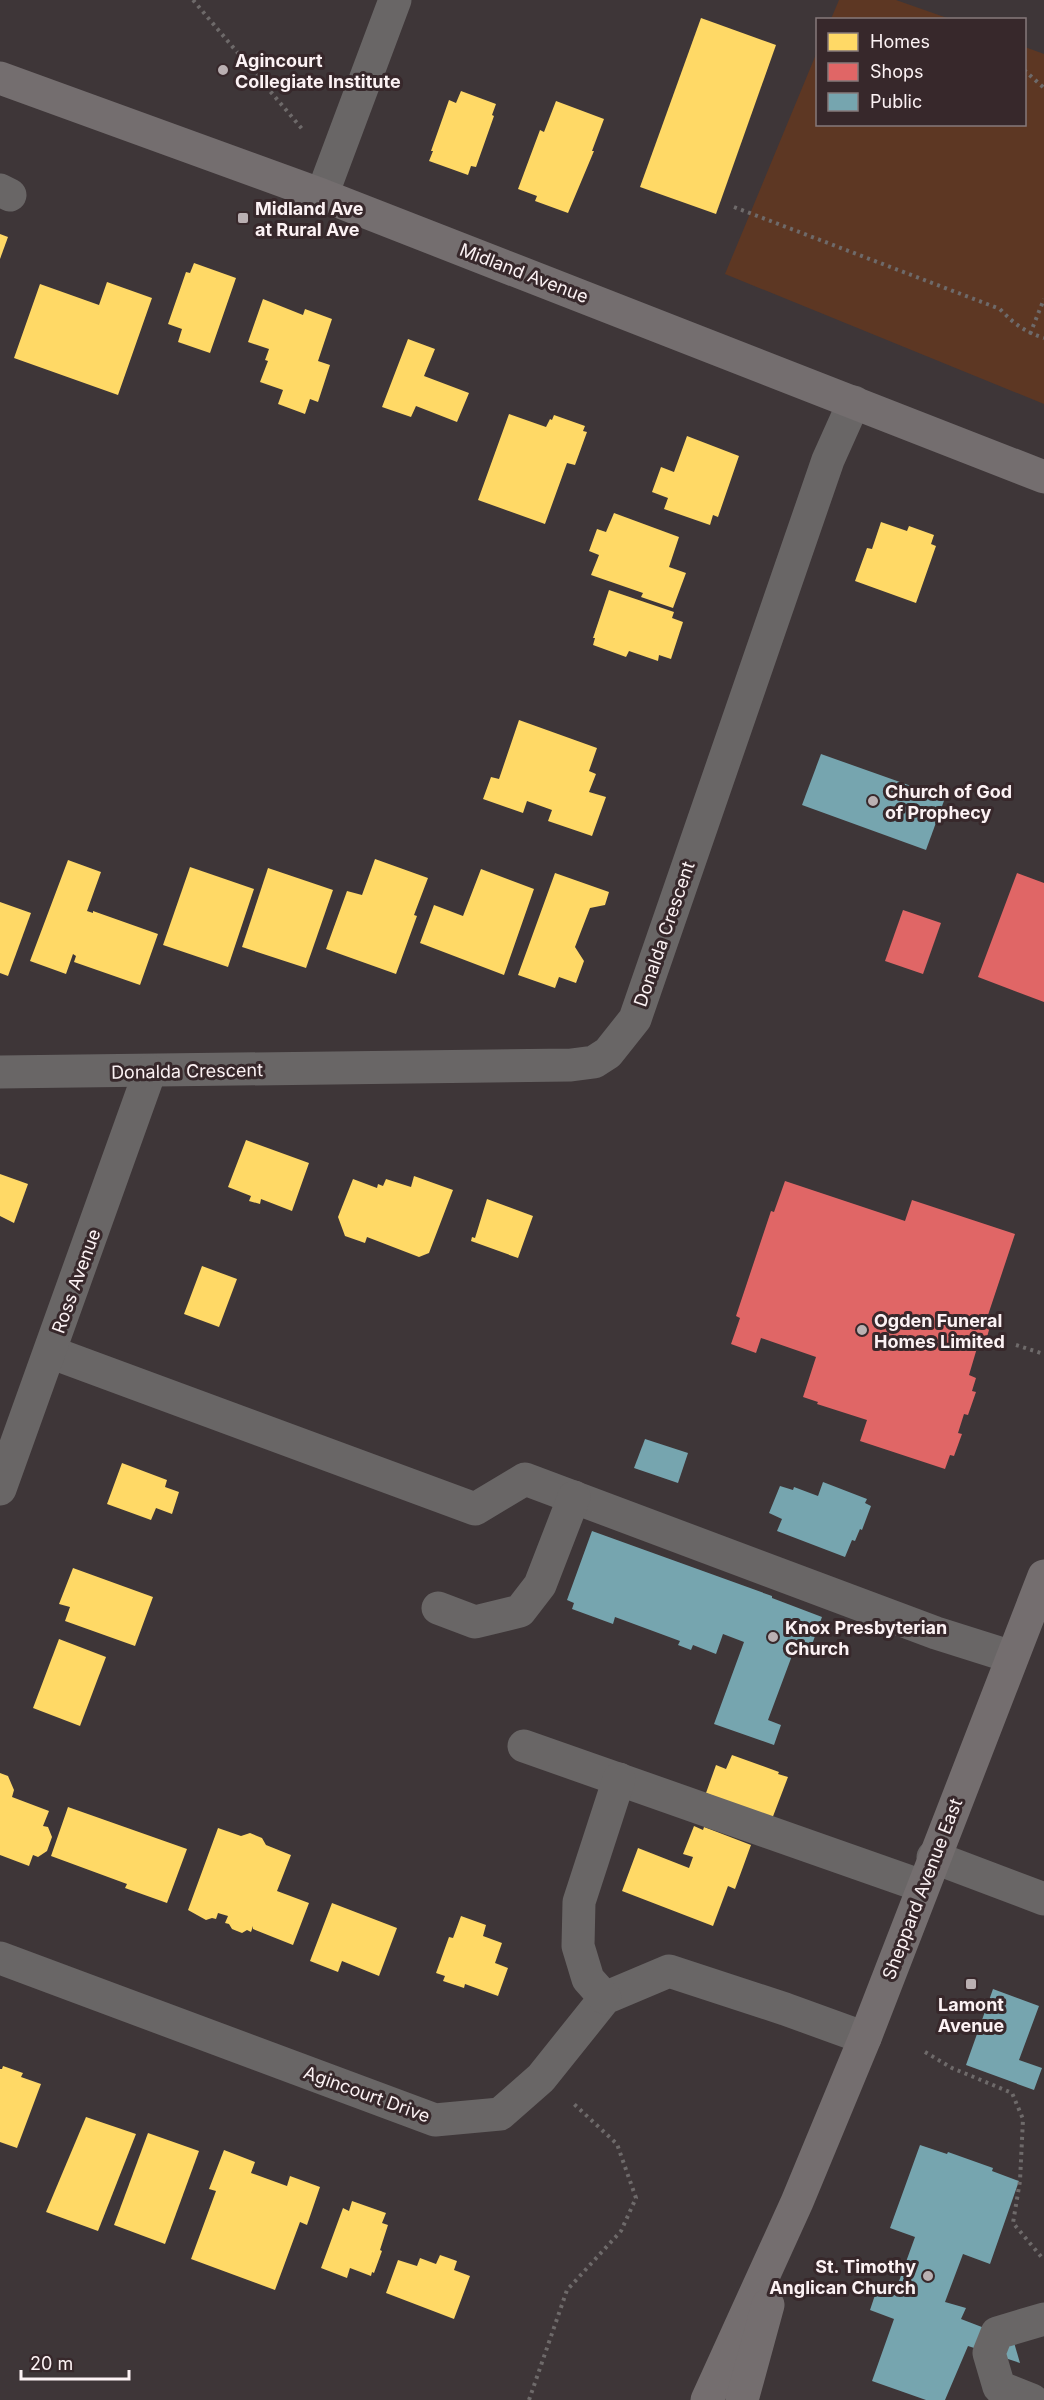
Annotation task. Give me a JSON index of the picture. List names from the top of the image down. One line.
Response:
{"streets":{"main road":["Midland Avenue","Sheppard Avenue East"],"street":["Donalda Crescent","Ross Avenue","Agincourt Drive"]},"crossings":[["Midland Avenue","Donalda Crescent"],["Donalda Crescent","Ross Avenue"],["Sheppard Avenue East","Agincourt Drive"]],"places":{"other":["Agincourt Collegiate Institute","Church of God of Prophecy","Ogden Funeral Homes Limited","Knox Presbyterian Church","St. Timothy Anglican Church"],"transit":["Midland Ave at Rural Ave","Lamont Avenue"]},"legend":["Homes","Shops","Public"],"scale_bar":"20 m"}
